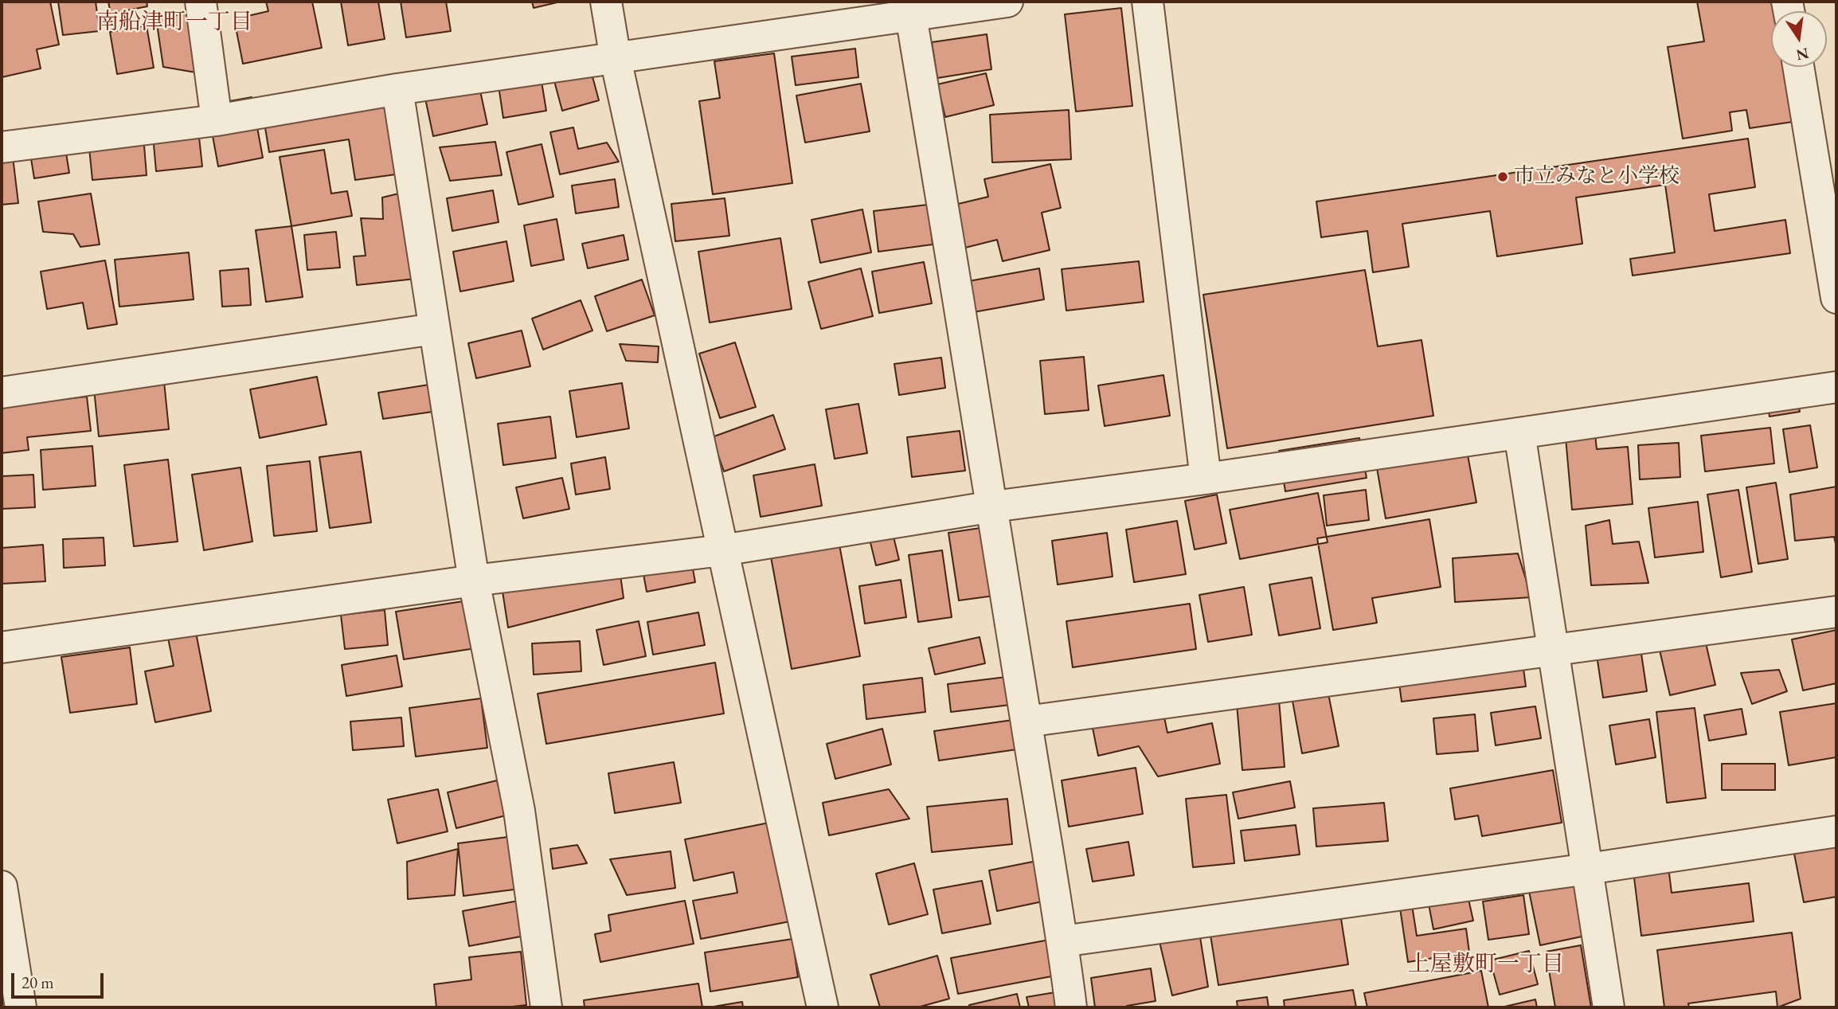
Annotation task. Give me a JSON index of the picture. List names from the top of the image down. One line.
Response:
{"districts":["南船津町一丁目","上屋敷町一丁目"],"places":["市立みなと小学校"],"scale_bar":"20 m","north":"bottom"}
